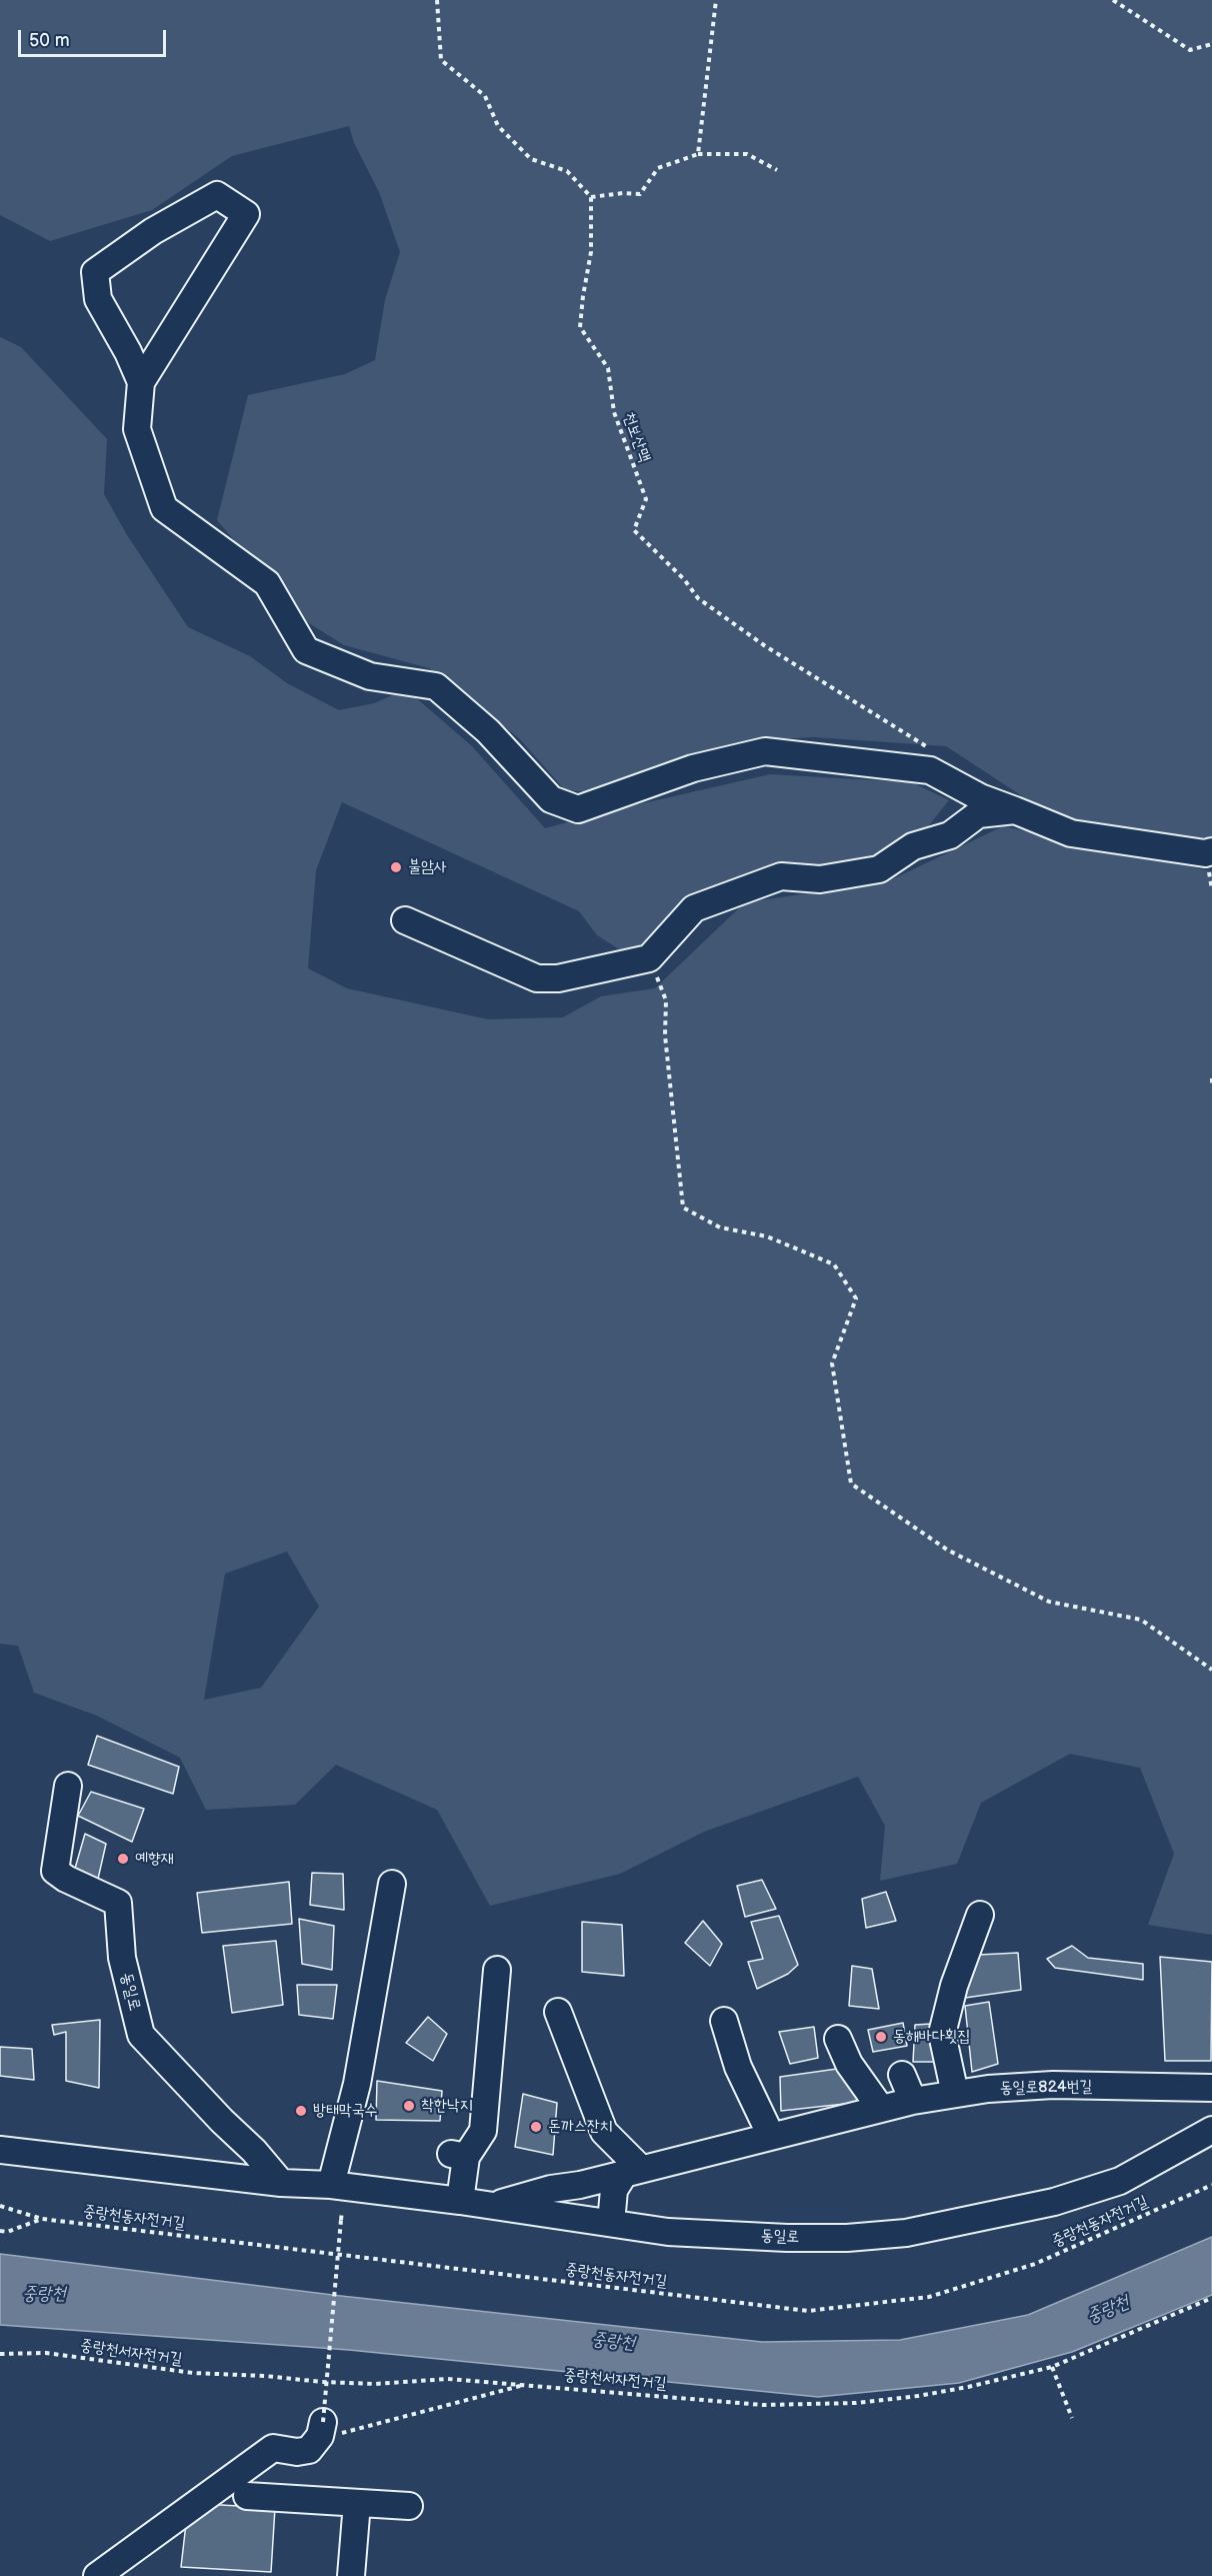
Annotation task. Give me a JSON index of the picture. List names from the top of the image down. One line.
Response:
{"streets":{"street":["동일로","동일로824번길"],"path":["천보산맥","중랑천동자전거길","중랑천서자전거길"]},"crossings":[["동일로","동일로824번길"]],"water":["중랑천"],"places":["불암사","예향재","동해바다횟집","착한낙지","방태막국수","돈까스잔치"],"scale_bar":"50 m"}
